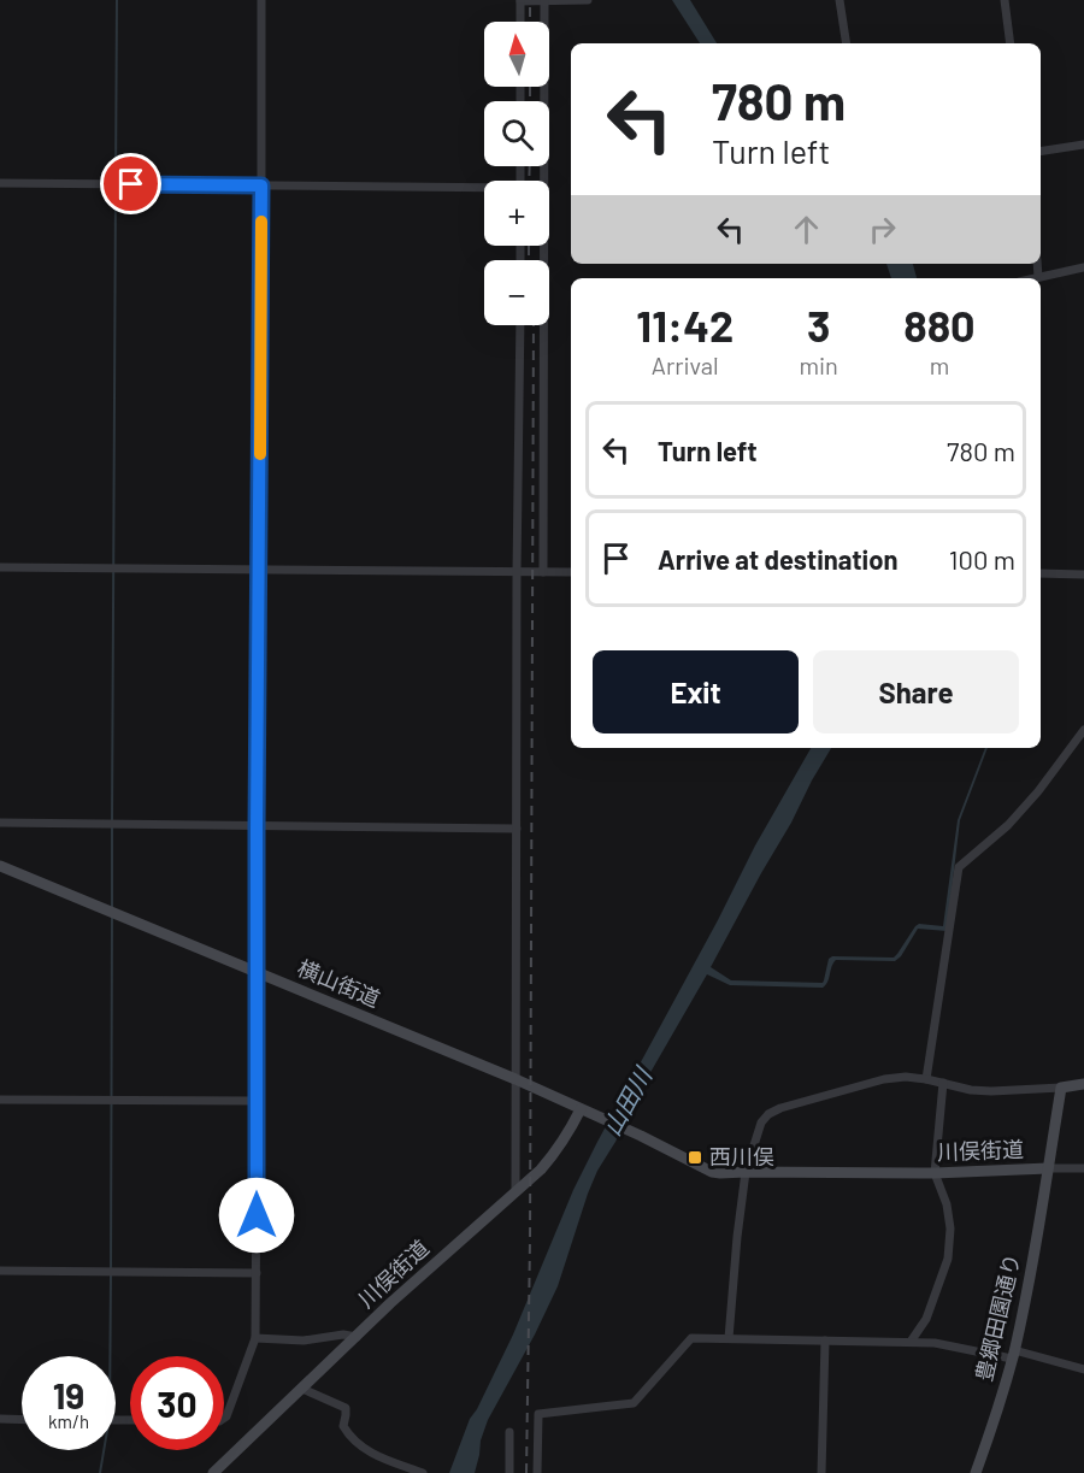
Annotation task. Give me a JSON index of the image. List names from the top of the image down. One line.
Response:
{"streets":{"main road":["横山街道","川俣街道","豊郷田園通り"]},"crossings":[["横山街道","川俣街道"],["川俣街道","豊郷田園通り"]],"water":["山田川"],"places":{"transit":["西川俣"]},"north":"top","page":{"map_buttons":["+","−"],"turn":["780 m","Turn left"],"eta":["11:42","Arrival","3","min","880","m"],"list":[{"name":"Turn left","value":"780 m"},{"name":"Arrive at destination","value":"100 m"}],"buttons":["Exit","Share"],"speed":"19 km/h","limit":"30"}}
